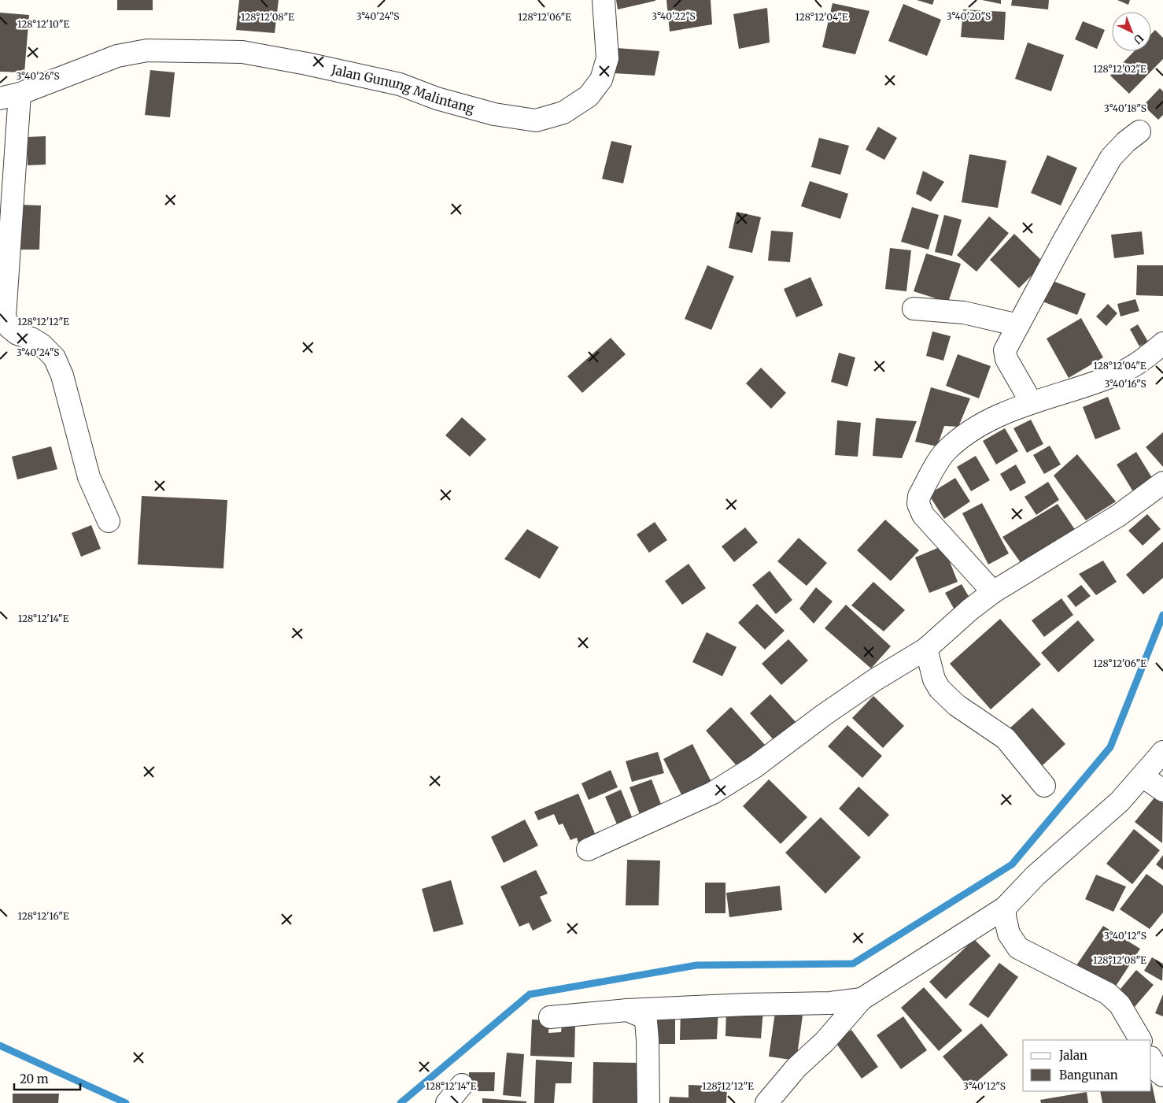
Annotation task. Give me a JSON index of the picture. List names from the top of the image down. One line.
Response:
{"streets":{"street":["Jalan Gunung Malintang"]},"legend":["Jalan","Bangunan"],"scale_bar":"20 m","north":"bottom right","coordinates":["3°40'24\"S","3°40'22\"S","3°40'20\"S","128°12'08\"E","128°12'06\"E","128°12'04\"E","128°12'10\"E","128°12'02\"E","3°40'26\"S","3°40'18\"S","128°12'12\"E","3°40'16\"S","128°12'14\"E","128°12'16\"E","3°40'12\"S"]}
